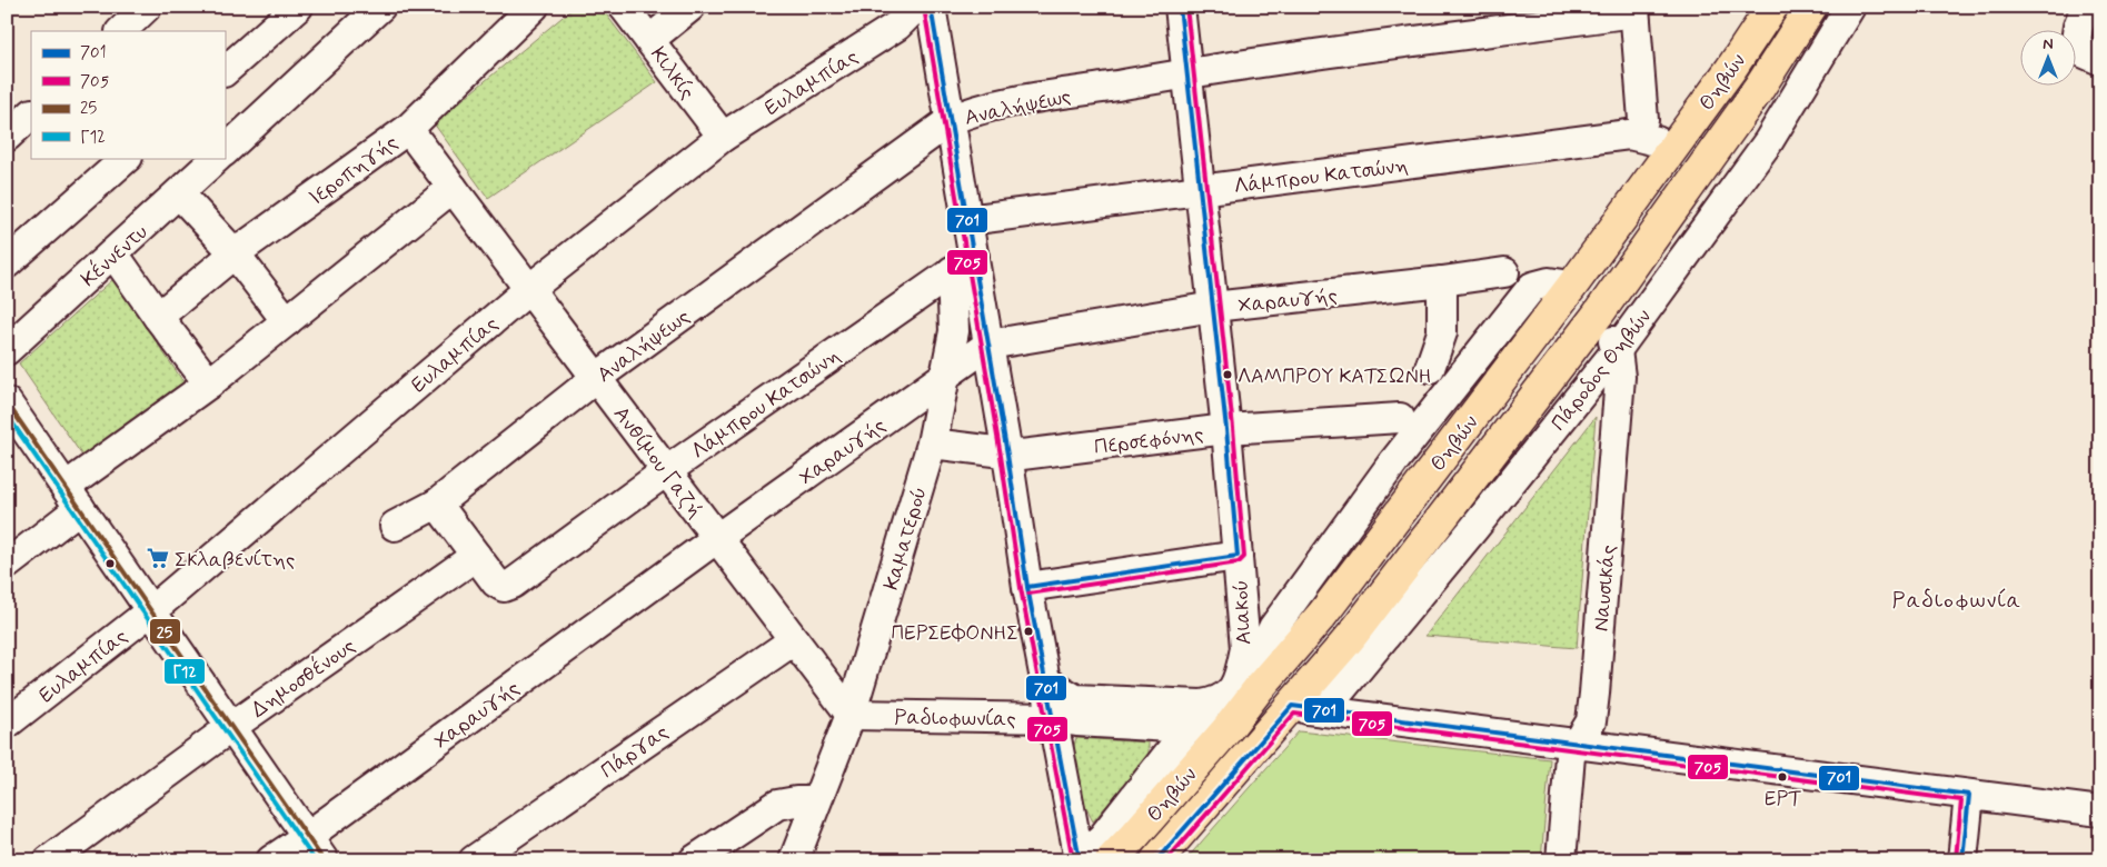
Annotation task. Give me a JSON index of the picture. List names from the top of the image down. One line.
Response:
{"streets":{"main road":["Θηβών"],"street":["Κιλκίς","Ευλαμπίας","Αναλήψεως","Ιεροπηγής","Λάμπρου Κατσώνη","Κέννεντυ","Χαραυγής","Πάροδος Θηβών","Περσεφόνης","Ανθίμου Γαζή","Καματερού","Ναυσικάς","Αιακού","Δημοσθένους","Ραδιοφωνίας","Πάργας"]},"crossings":[["Κιλκίς","Ευλαμπίας"],["Ευλαμπίας","Ανθίμου Γαζή"],["Θηβών","Λάμπρου Κατσώνη"],["Θηβών","Ναυσικάς"],["Θηβών","Ραδιοφωνίας"],["Αναλήψεως","Ανθίμου Γαζή"],["Αναλήψεως","Αιακού"],["Ιεροπηγής","Ανθίμου Γαζή"],["Λάμπρου Κατσώνη","Ανθίμου Γαζή"],["Λάμπρου Κατσώνη","Καματερού"],["Λάμπρου Κατσώνη","Αιακού"],["Λάμπρου Κατσώνη","Δημοσθένους"],["Χαραυγής","Ανθίμου Γαζή"],["Χαραυγής","Καματερού"],["Χαραυγής","Αιακού"],["Πάροδος Θηβών","Ναυσικάς"],["Περσεφόνης","Καματερού"],["Περσεφόνης","Αιακού"],["Ανθίμου Γαζή","Καματερού"],["Ανθίμου Γαζή","Ραδιοφωνίας"],["Ανθίμου Γαζή","Πάργας"],["Καματερού","Ραδιοφωνίας"]],"districts":["Ραδιοφωνία"],"places":{"other":["ΛΑΜΠΡΟΥ ΚΑΤΣΩΝΗ","ΠΕΡΣΕΦΟΝΗΣ","ΕΡΤ"],"supermarket":["Σκλαβενίτης"]},"lines":["transit line 701","transit line 705","transit line 25","transit line Γ12"],"legend":["701","705","25","Γ12"],"north":"top"}
